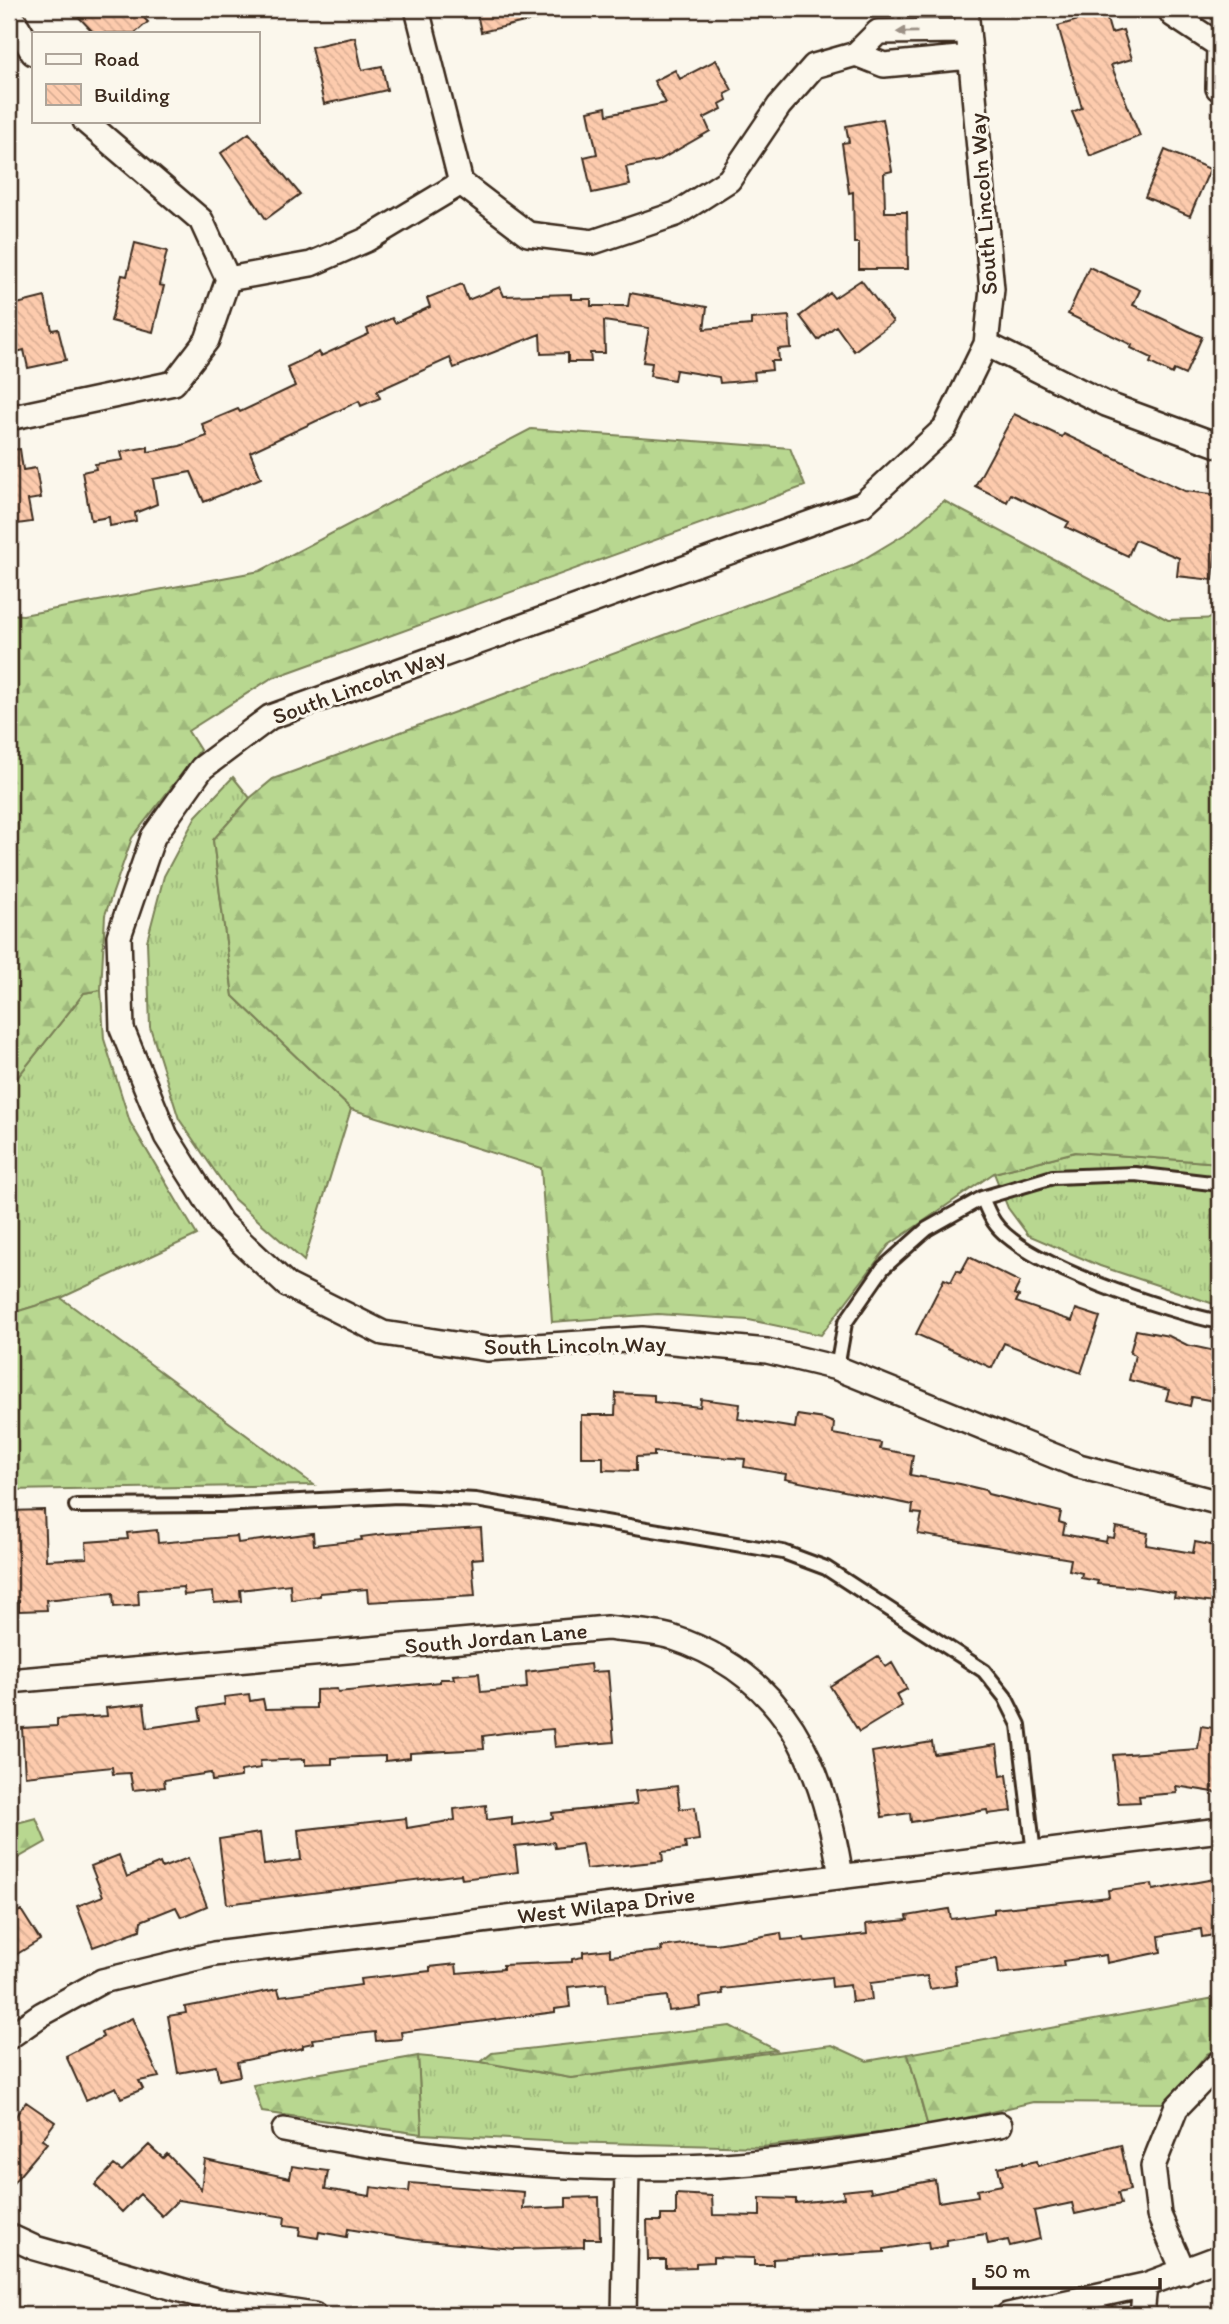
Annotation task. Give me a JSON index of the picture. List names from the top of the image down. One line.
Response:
{"streets":{"street":["South Lincoln Way","South Jordan Lane","West Wilapa Drive"]},"crossings":[["South Jordan Lane","West Wilapa Drive"]],"legend":["Road","Building"],"scale_bar":"50 m"}
